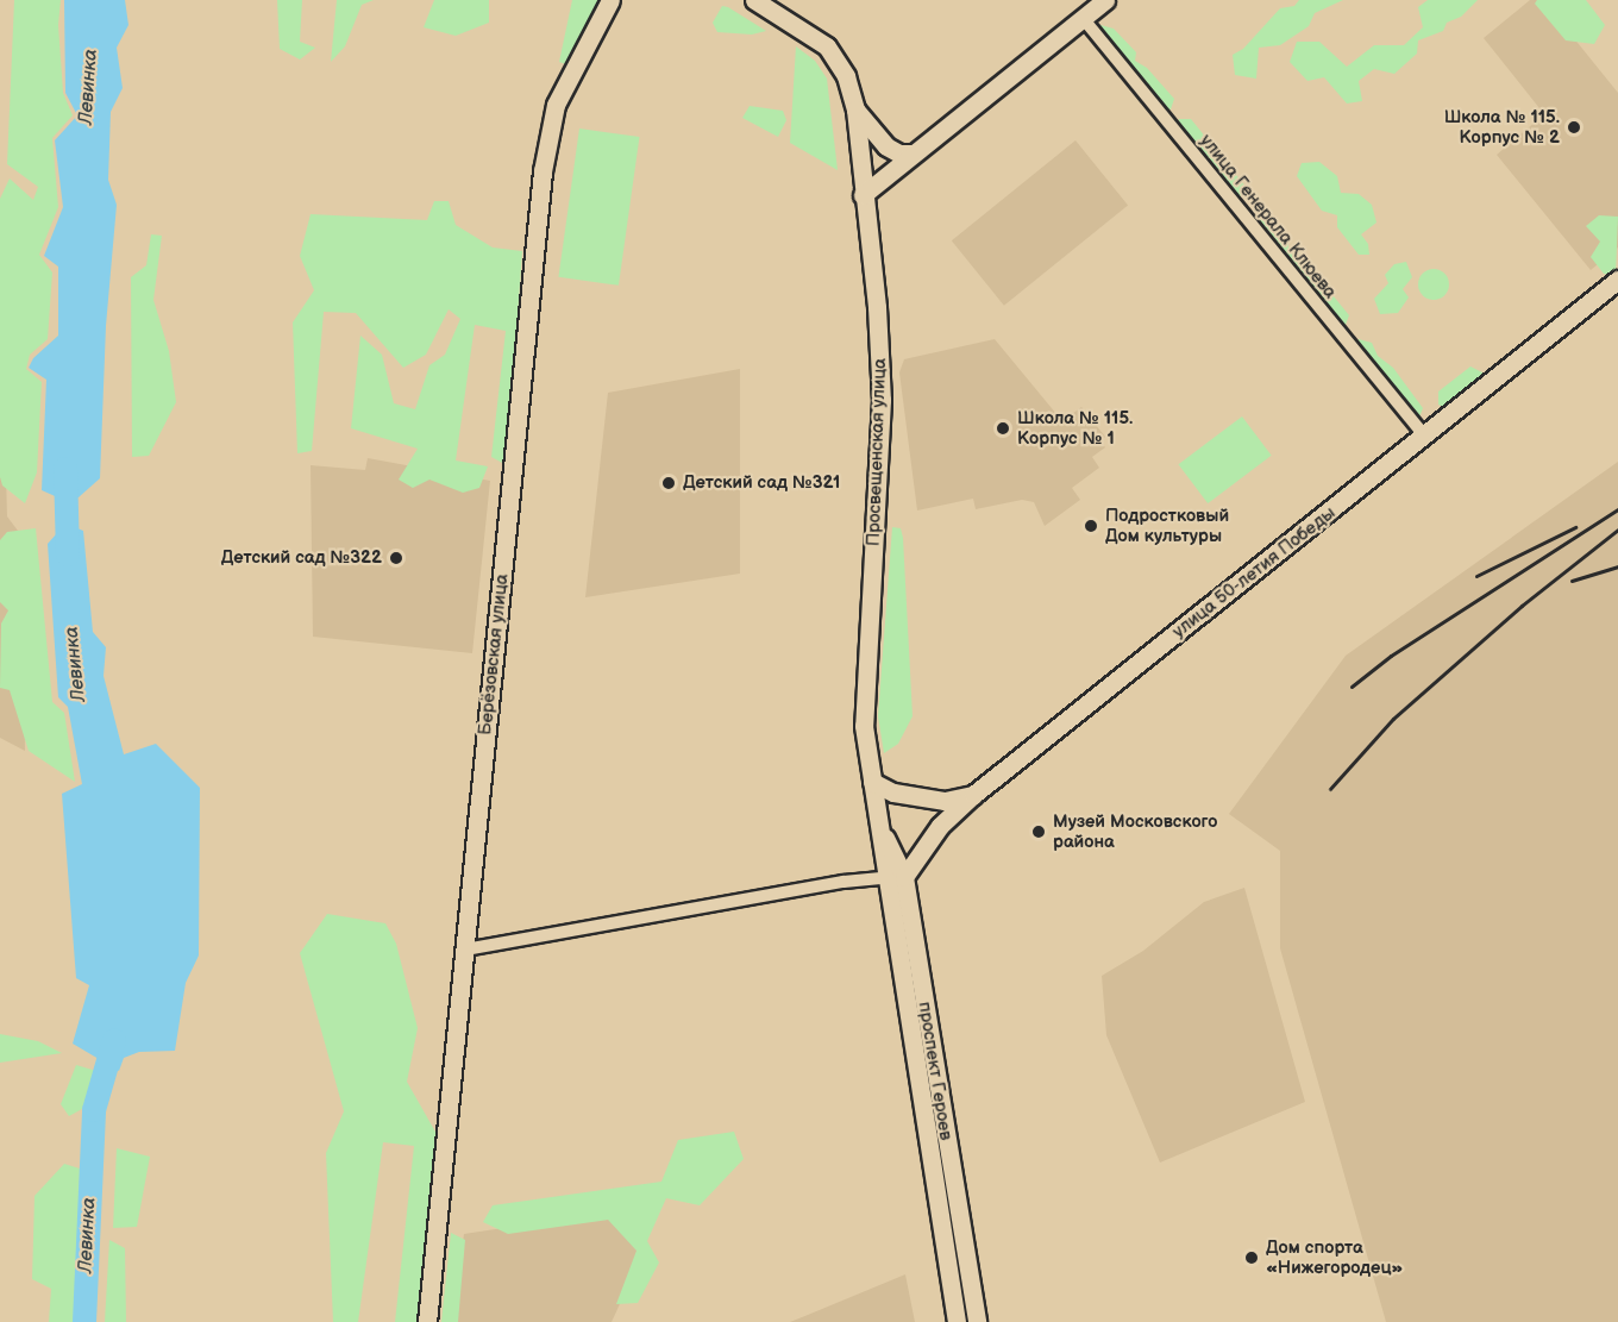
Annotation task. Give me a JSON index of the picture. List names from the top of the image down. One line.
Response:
{"streets":{"street":["улица Генерала Клюева","Просвещенская улица","улица 50-летия Победы","Берёзовская улица","проспект Героев"]},"crossings":[["улица Генерала Клюева","улица 50-летия Победы"],["Просвещенская улица","проспект Героев"],["улица 50-летия Победы","проспект Героев"]],"water":["Левинка"],"places":["Школа № 115. Корпус № 2","Школа № 115. Корпус № 1","Детский сад №321","Подростковый Дом культуры","Детский сад №322","Музей Московского района","Дом спорта «Нижегородец»"]}
